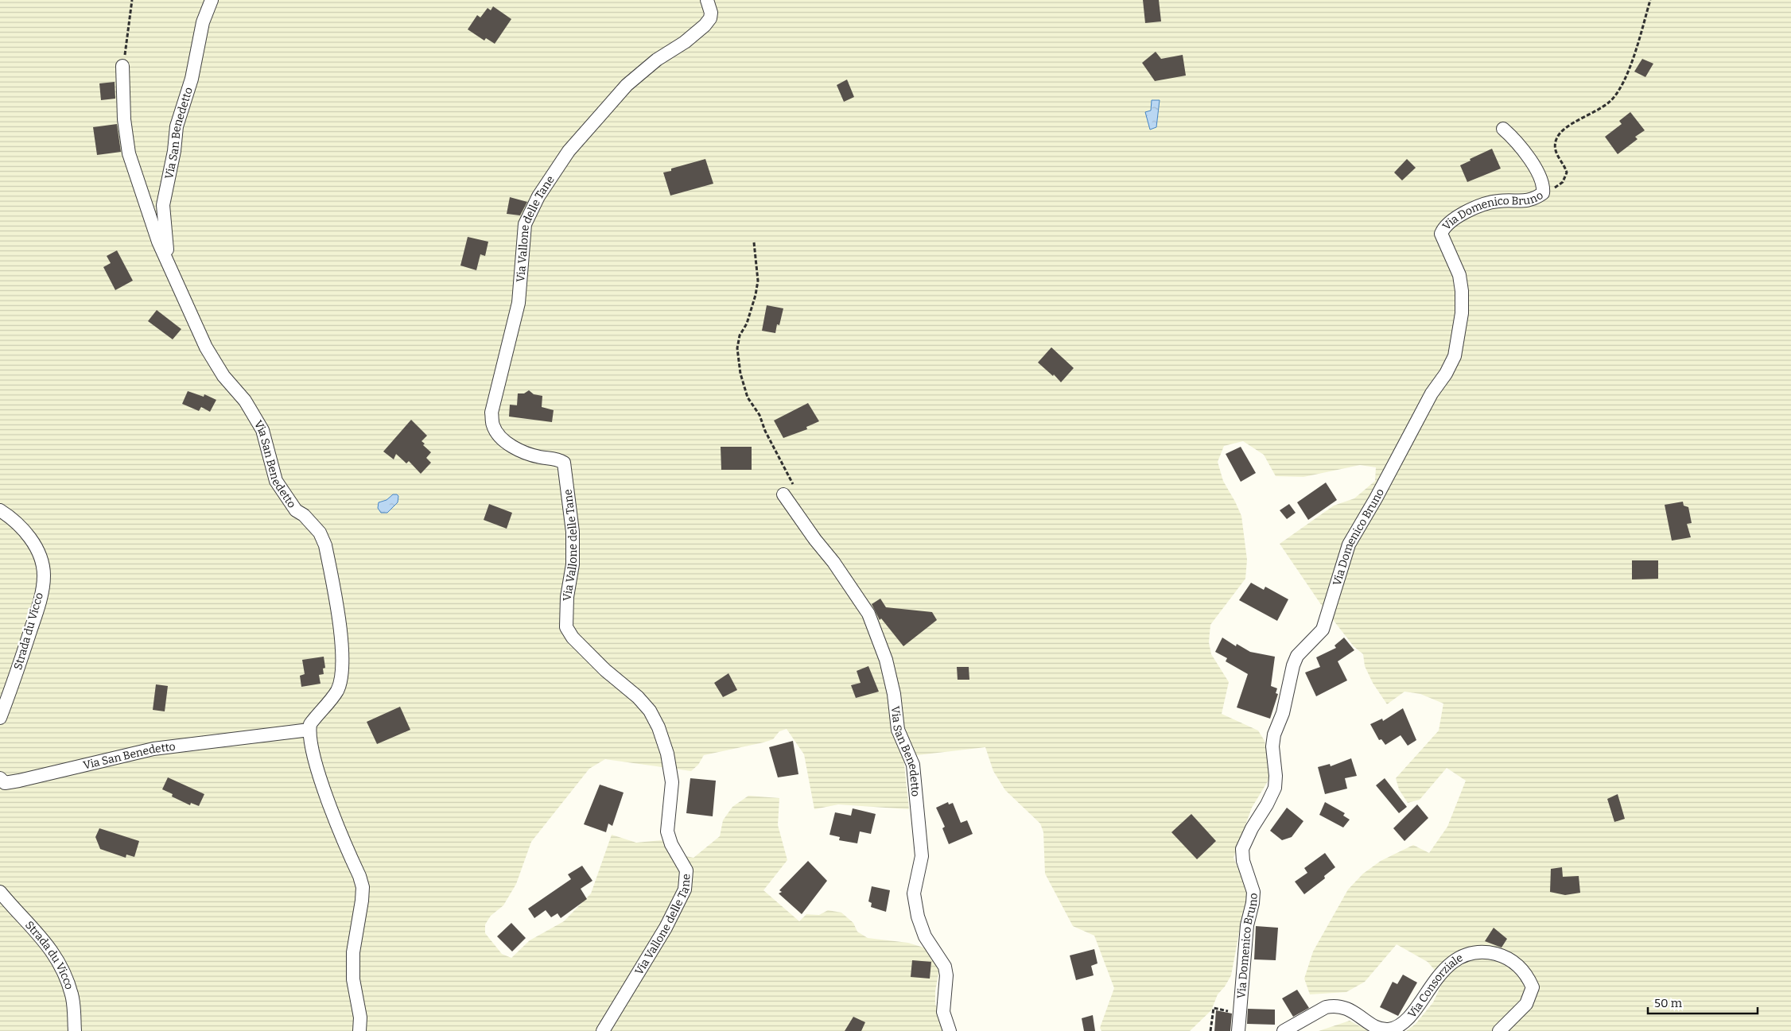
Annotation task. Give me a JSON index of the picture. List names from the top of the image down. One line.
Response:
{"streets":{"street":["Via San Benedetto","Via Domenico Bruno","Via Vallone delle Tane","Strada du Vicco","Via Consorziale"]},"scale_bar":"50 m"}
